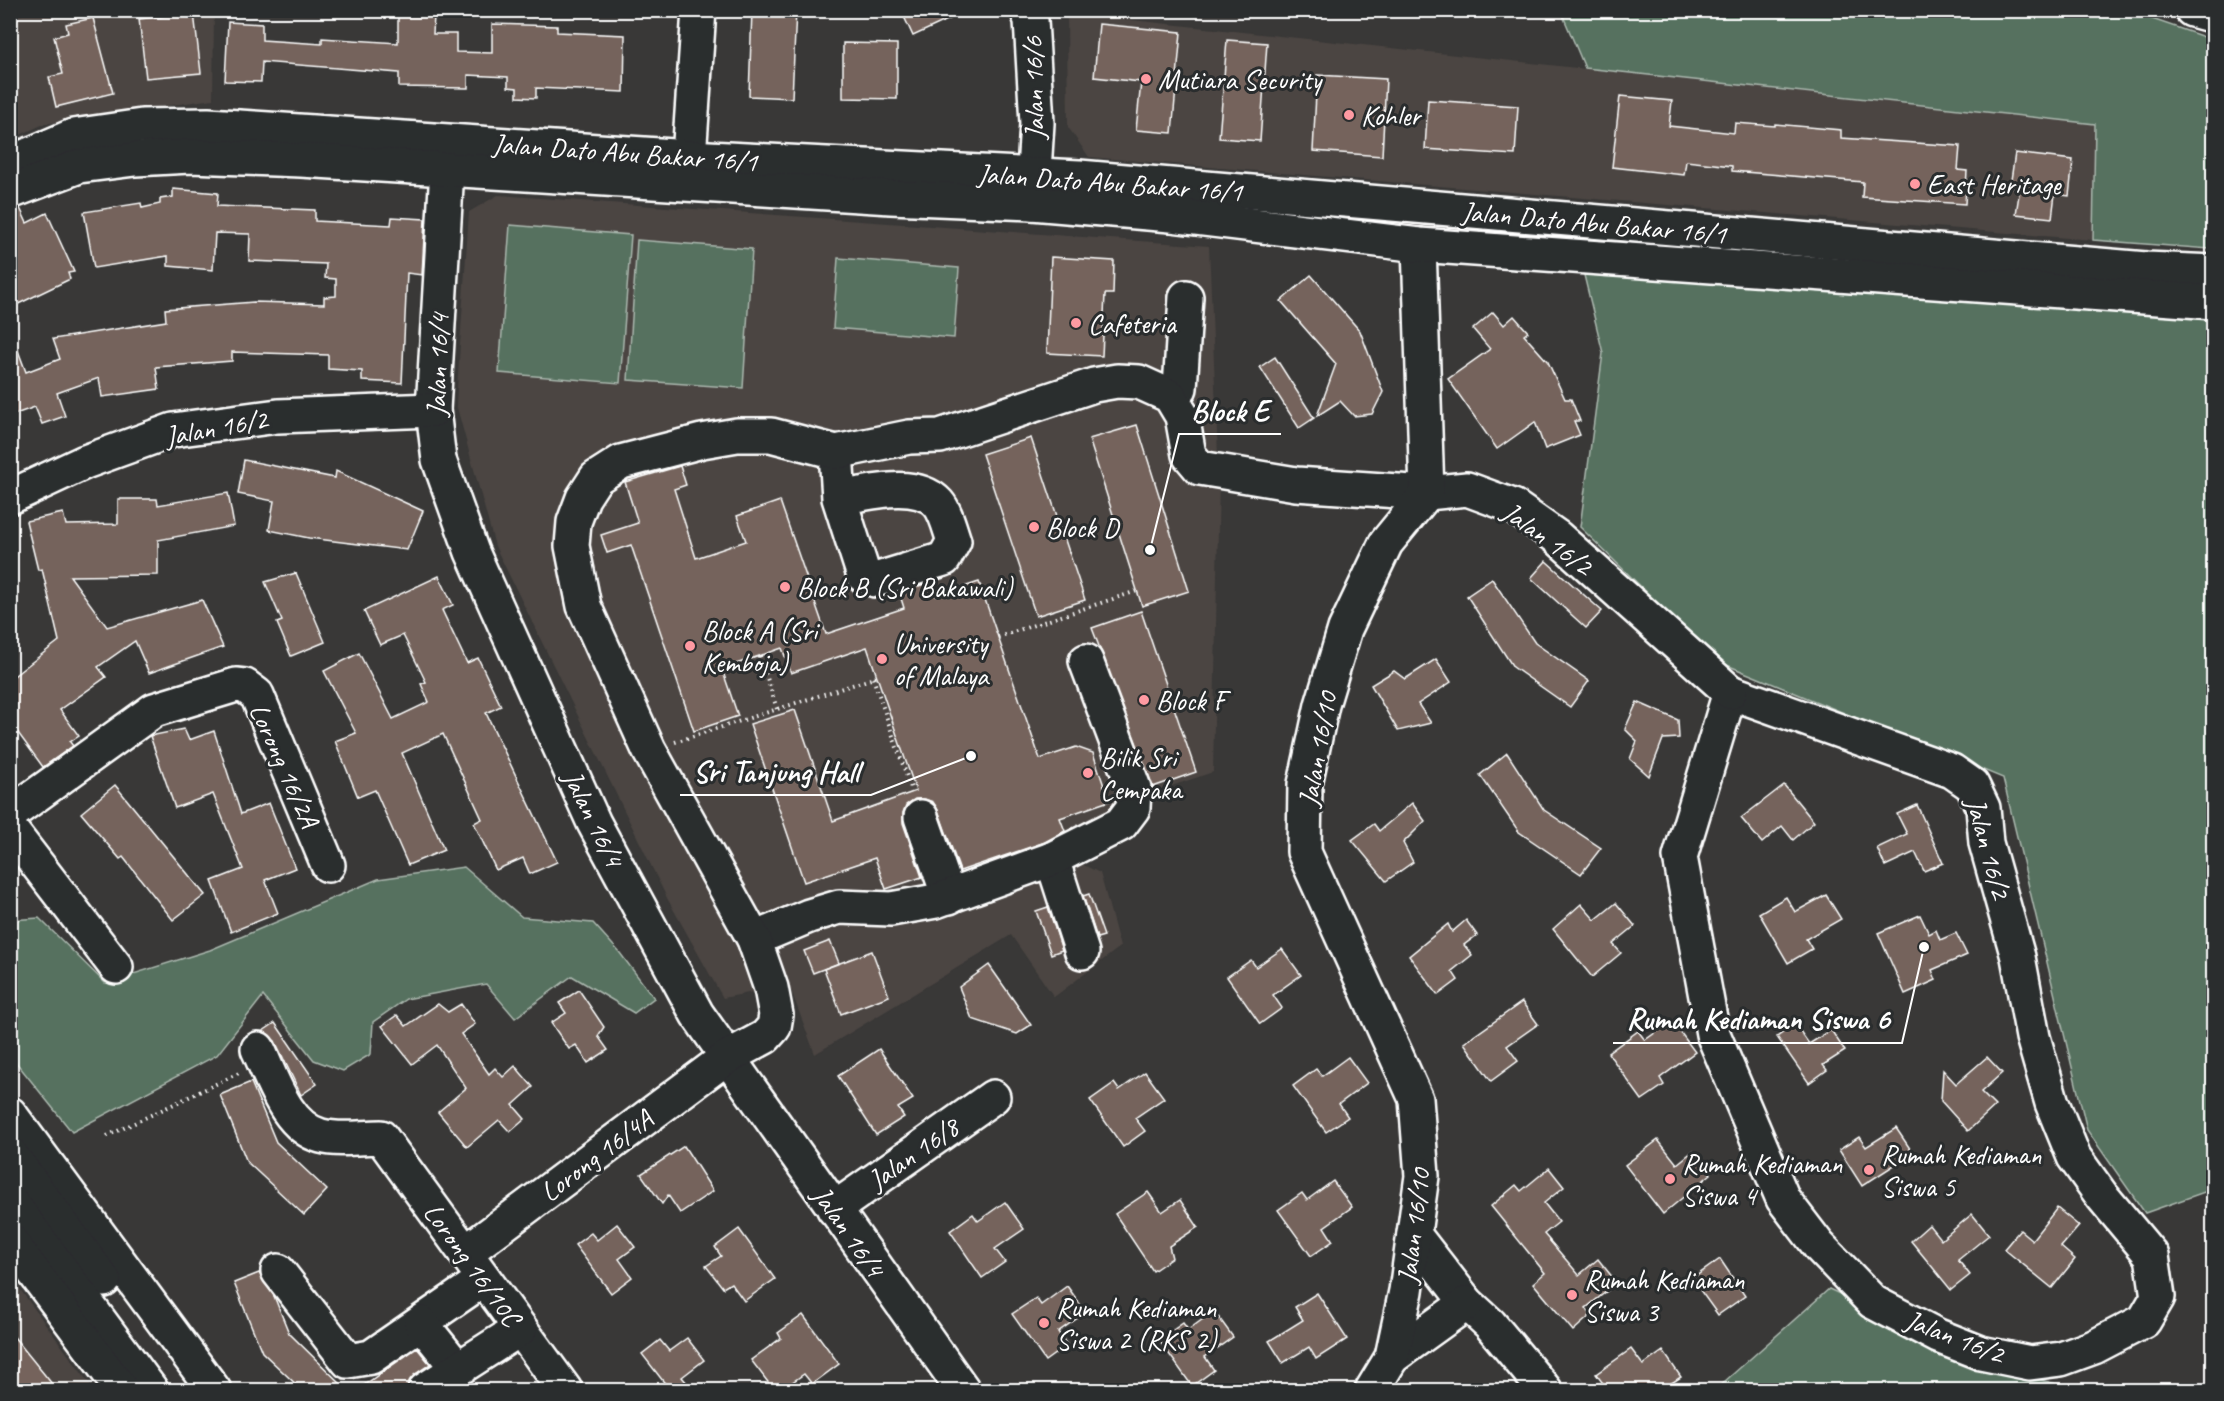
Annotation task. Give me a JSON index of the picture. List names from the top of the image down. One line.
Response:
{"streets":{"street":["Jalan 16/6","Jalan Dato Abu Bakar 16/1","Jalan 16/4","Jalan 16/2","Jalan 16/10","Lorong 16/2A","Jalan 16/8","Lorong 16/4A","Lorong 16/10C"]},"crossings":[["Jalan 16/6","Jalan Dato Abu Bakar 16/1"],["Jalan Dato Abu Bakar 16/1","Jalan 16/4"],["Jalan 16/4","Jalan 16/2"],["Jalan 16/4","Jalan 16/8"],["Jalan 16/4","Lorong 16/4A"],["Jalan 16/2","Jalan 16/10"],["Lorong 16/4A","Lorong 16/10C"]],"places":["Mutiara Security","Kohler","East Heritage","Cafeteria","Block D","Block E","Block B (Sri Bakawali)","Block A (Sri Kemboja)","University of Malaya","Block F","Sri Tanjung Hall","Bilik Sri Cempaka","Rumah Kediaman Siswa 6","Rumah Kediaman Siswa 5","Rumah Kediaman Siswa 4","Rumah Kediaman Siswa 3","Rumah Kediaman Siswa 2 (RKS 2)"]}
